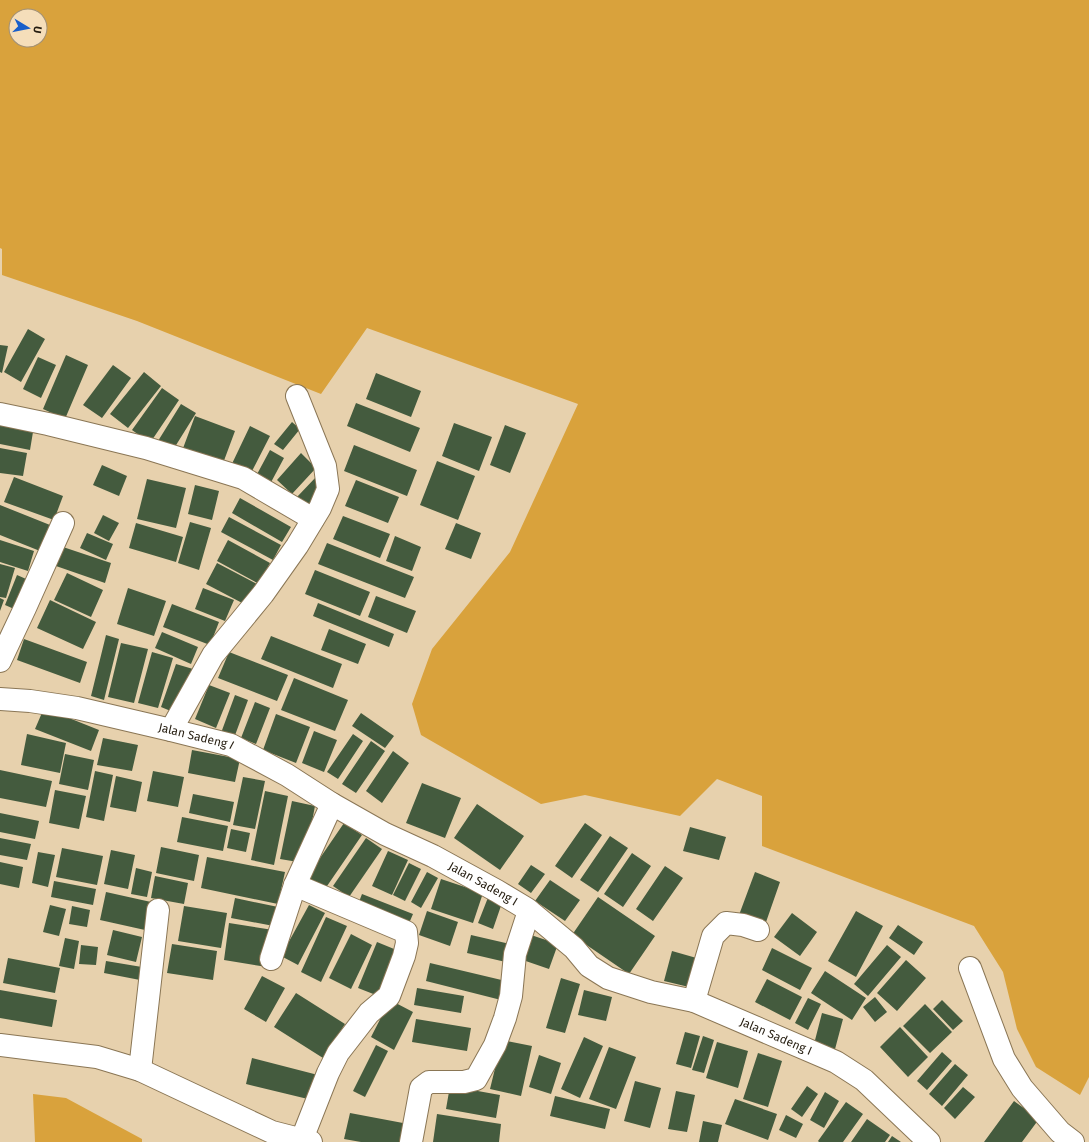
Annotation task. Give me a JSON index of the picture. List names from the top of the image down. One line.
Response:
{"streets":{"street":["Jalan Sadeng I"]},"north":"right"}
